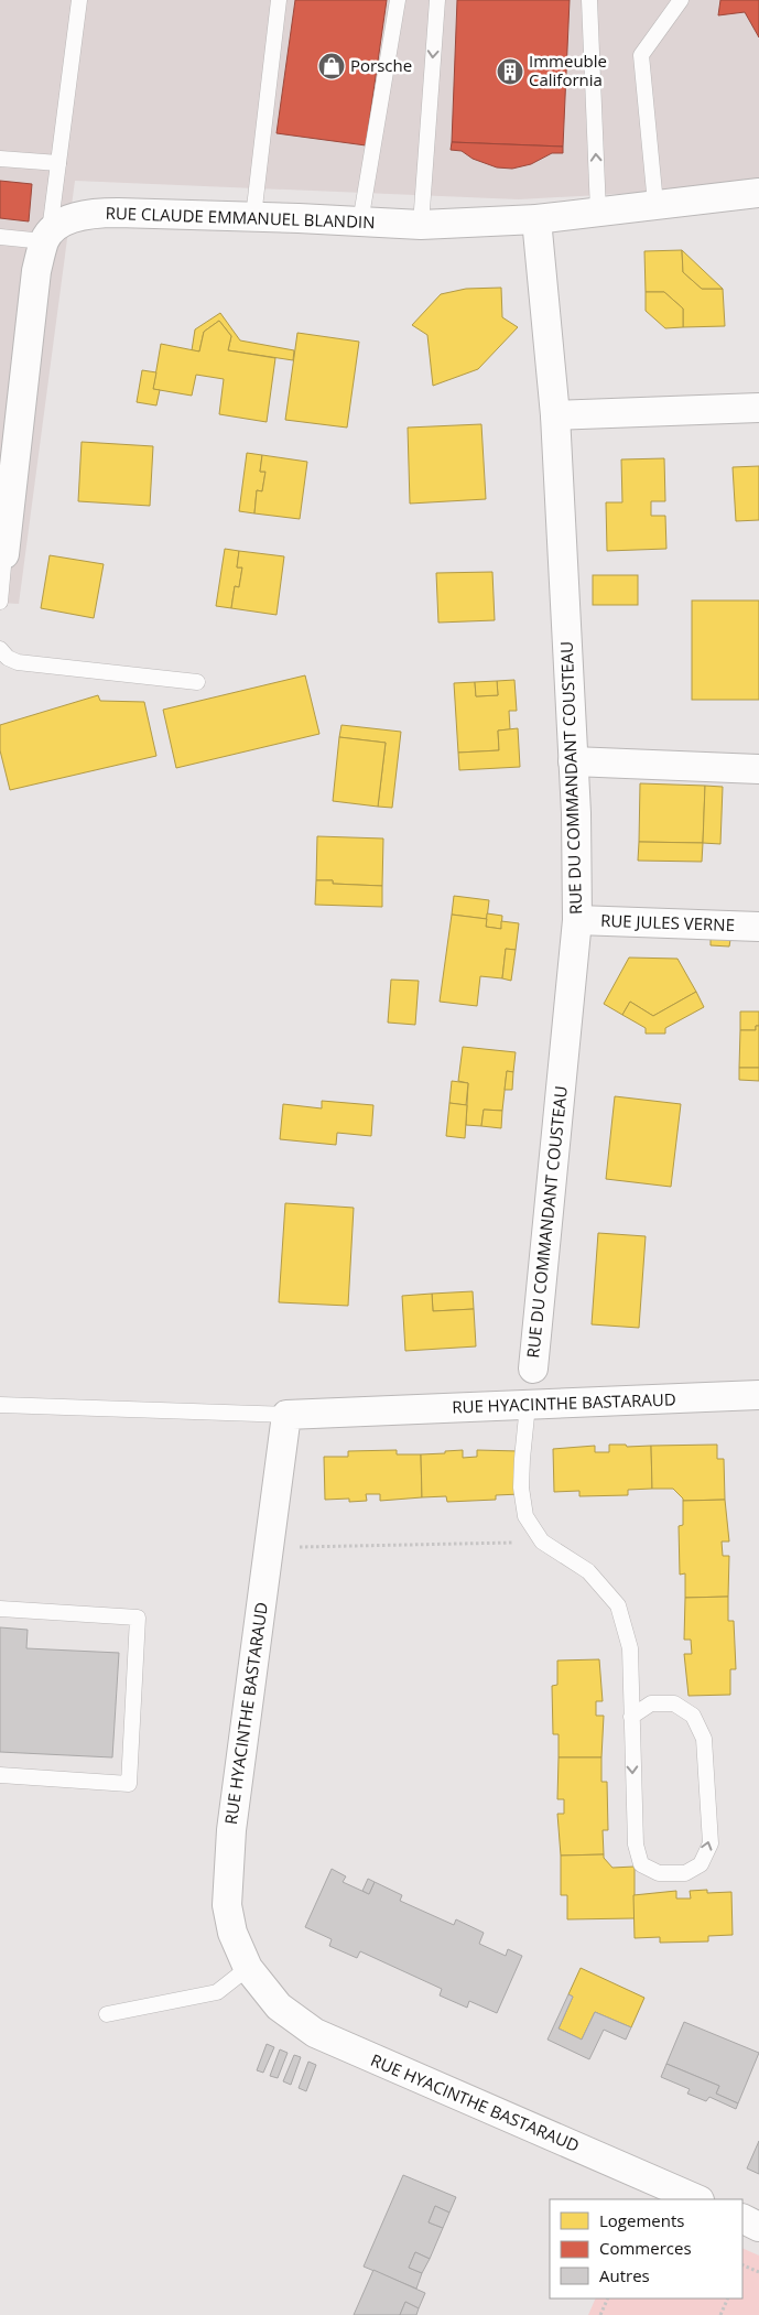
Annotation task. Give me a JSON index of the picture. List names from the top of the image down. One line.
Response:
{"streets":{"street":["RUE CLAUDE EMMANUEL BLANDIN","RUE DU COMMANDANT COUSTEAU","RUE JULES VERNE","RUE HYACINTHE BASTARAUD"]},"crossings":[["RUE CLAUDE EMMANUEL BLANDIN","RUE DU COMMANDANT COUSTEAU"],["RUE DU COMMANDANT COUSTEAU","RUE JULES VERNE"]],"places":{"shop":["Porsche"],"building":["Immeuble California"]},"legend":["Logements","Commerces","Autres"]}
